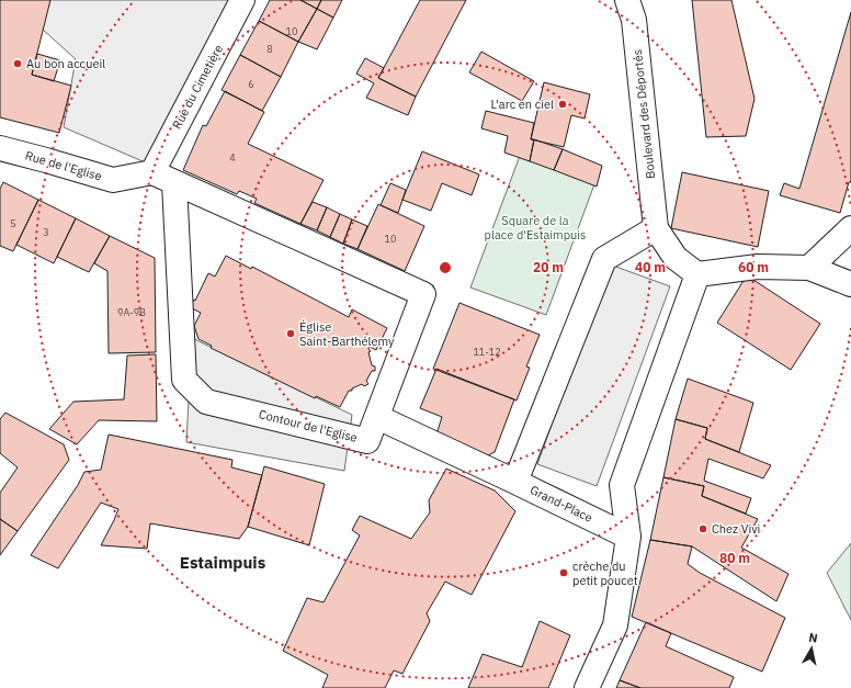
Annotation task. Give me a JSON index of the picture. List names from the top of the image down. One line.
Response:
{"streets":{"street":["Rue du Cimetière","Boulevard des Déportés","Rue de l'Eglise","Contour de l'Eglise","Grand-Place"]},"crossings":[["Rue du Cimetière","Rue de l'Eglise"],["Rue du Cimetière","Contour de l'Eglise"],["Boulevard des Déportés","Grand-Place"],["Rue de l'Eglise","Contour de l'Eglise"]],"districts":["Estaimpuis"],"parks":["Square de la place d'Estaimpuis"],"places":["Au bon accueil","L'arc en ciel","Église Saint-Barthélemy","Chez Vivi","crèche du petit poucet"],"house_numbers":["10","8","6","4","5","3","10","9A-9B","11-12"],"north":"top","rings":["20 m","40 m","60 m","80 m"]}
